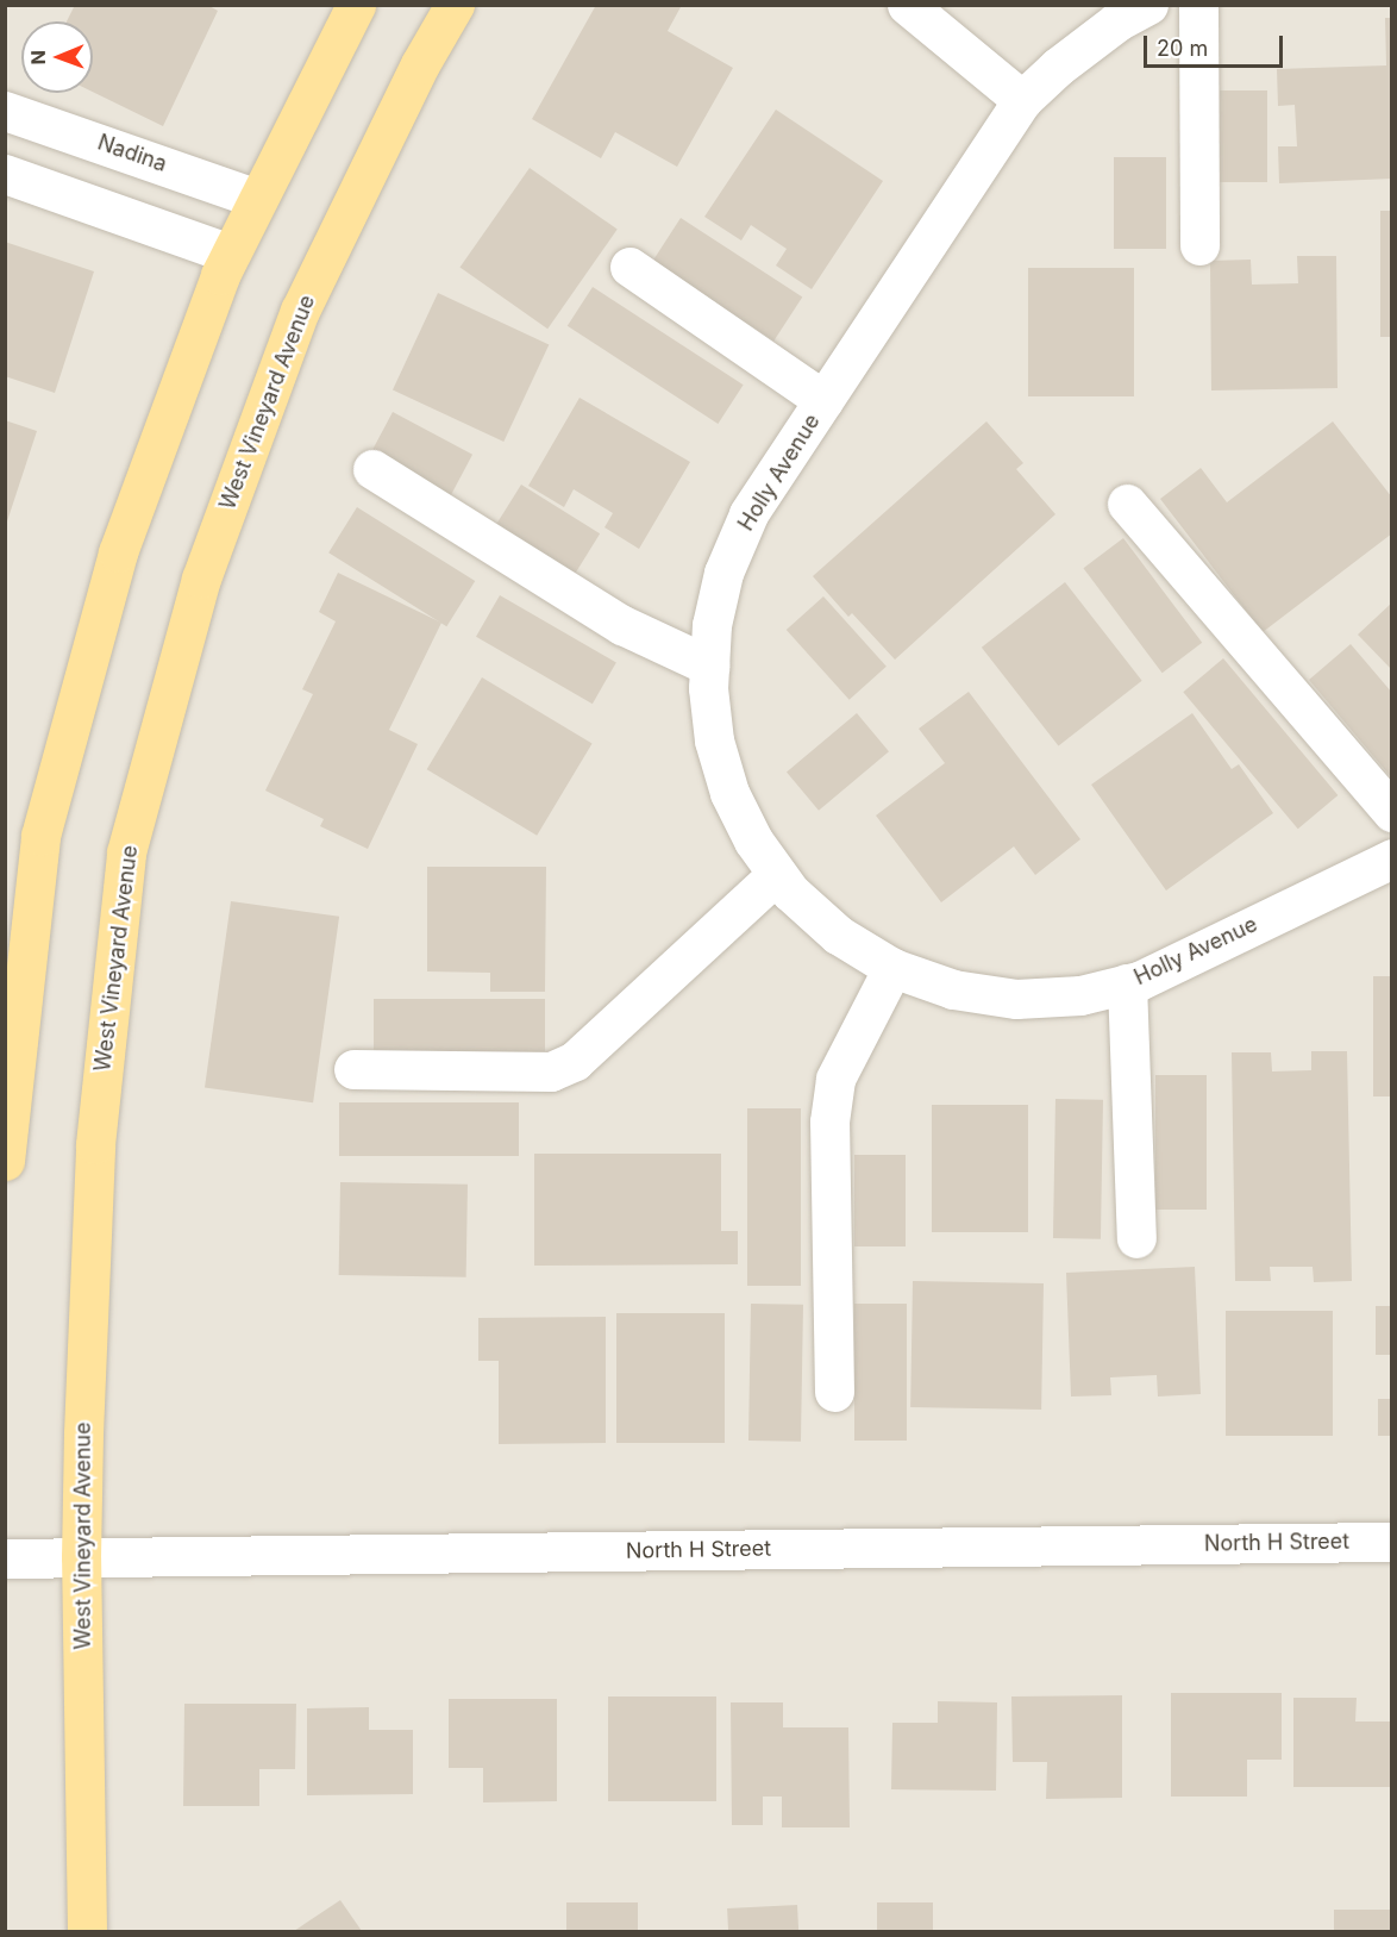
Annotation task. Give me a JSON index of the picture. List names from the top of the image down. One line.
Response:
{"streets":{"main road":["West Vineyard Avenue"],"street":["Nadina","Holly Avenue","North H Street"]},"crossings":[["West Vineyard Avenue","North H Street"]],"scale_bar":"20 m","north":"left"}
